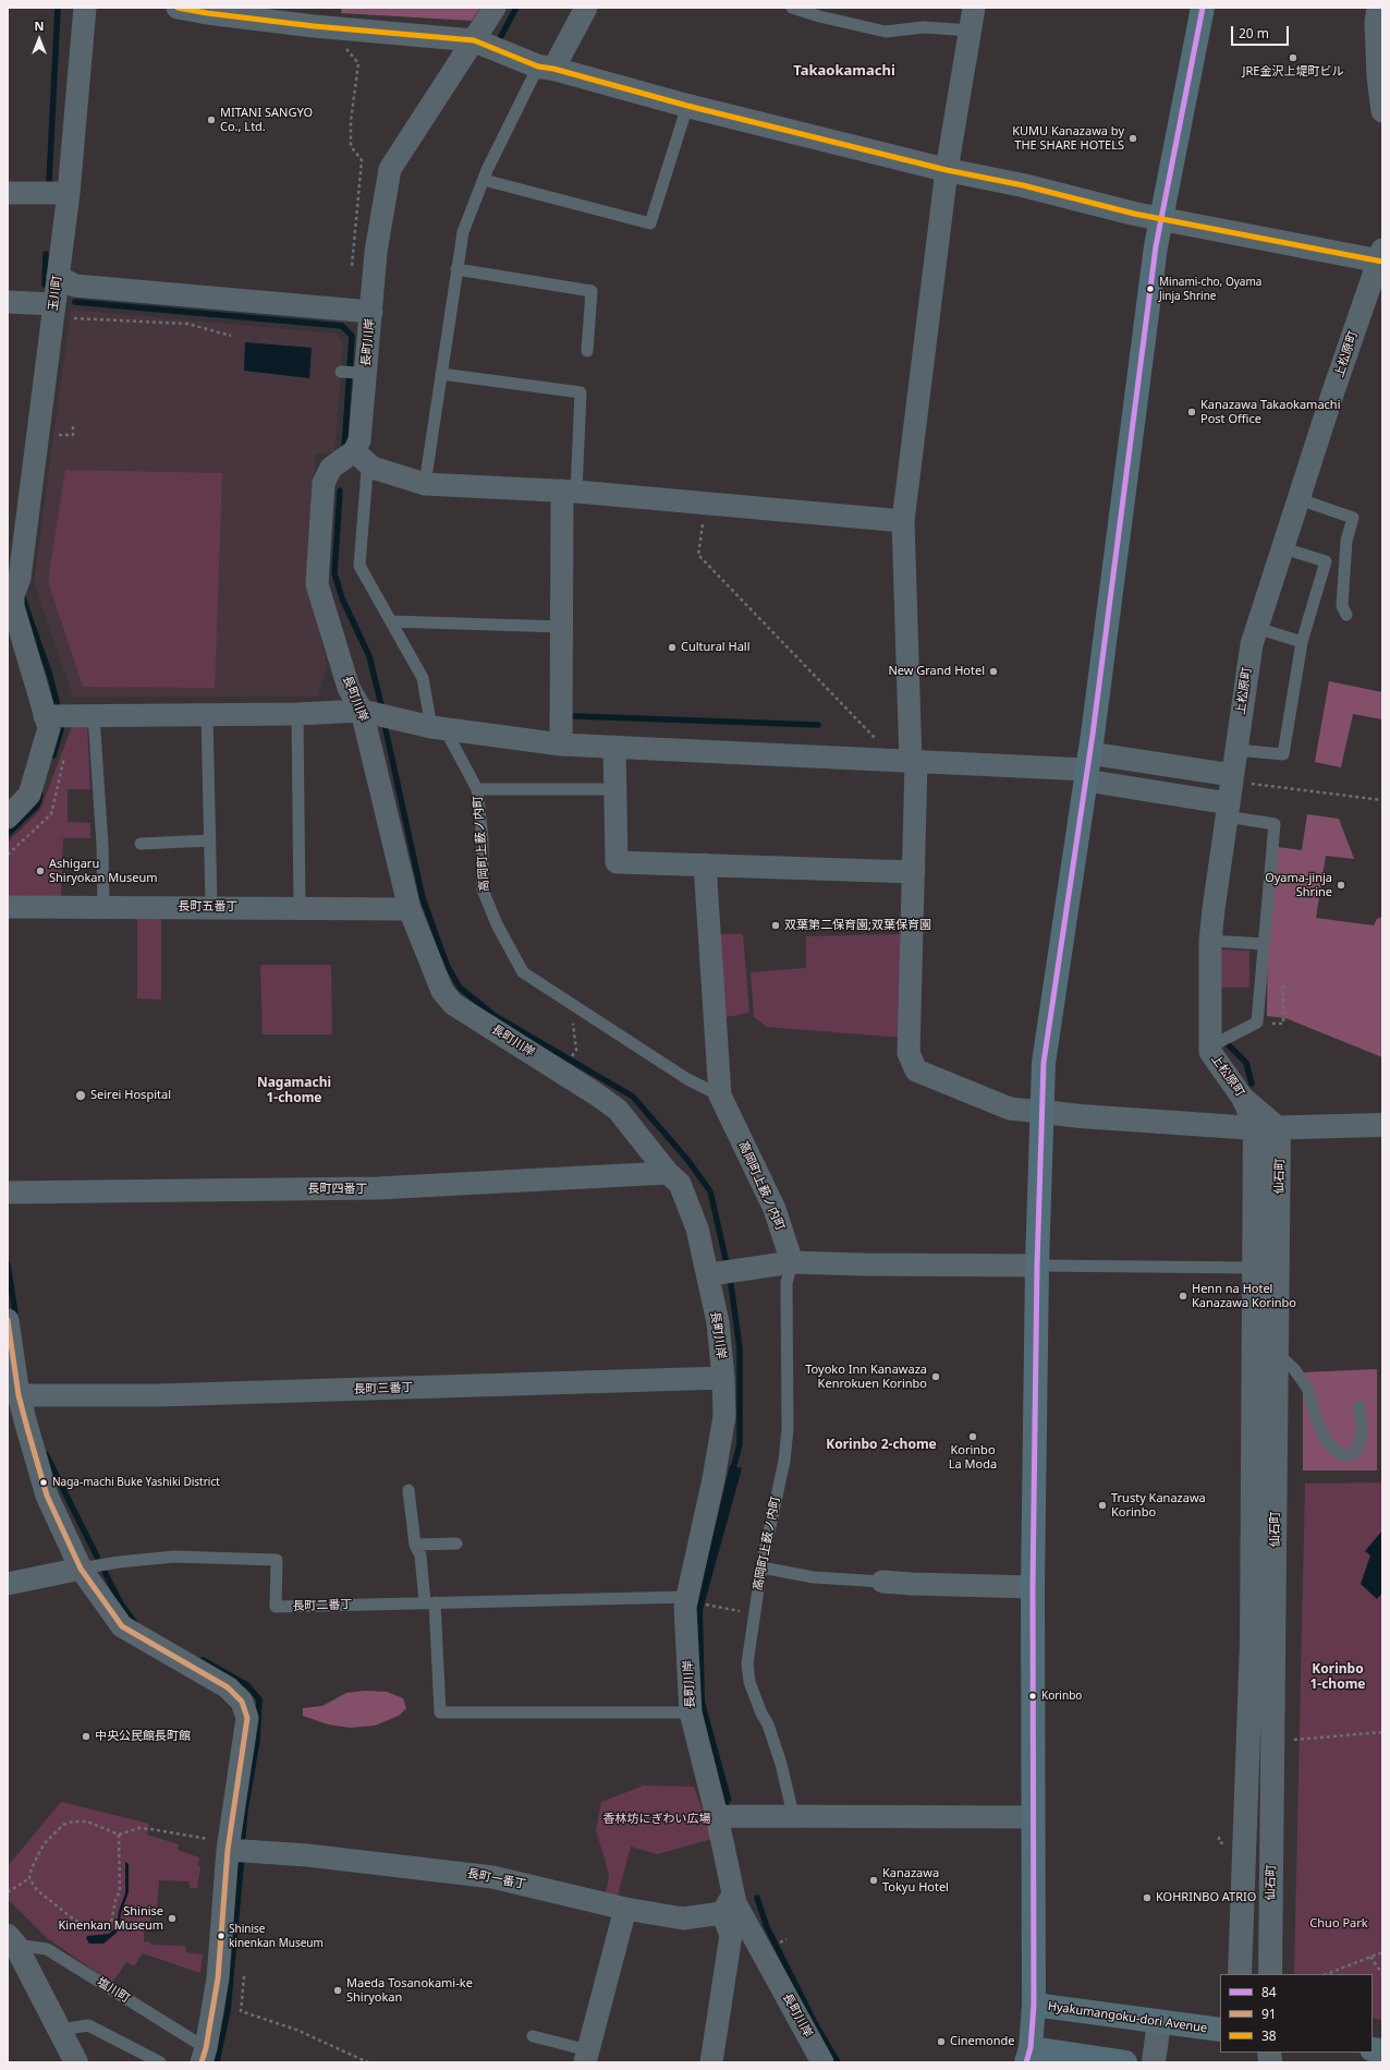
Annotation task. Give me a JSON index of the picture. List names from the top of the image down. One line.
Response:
{"streets":{"highway":["Hyakumangoku-dori Avenue"],"street":["玉川町","長町川岸","上松原町","高岡町上薮ノ内町","長町五番丁","仙石町","長町四番丁","長町三番丁","長町二番丁","長町一番丁"],"lane":["塩川町"]},"crossings":[["長町川岸","高岡町上薮ノ内町"],["長町川岸","長町五番丁"],["長町川岸","長町四番丁"],["長町川岸","長町三番丁"],["長町川岸","長町二番丁"],["長町川岸","長町一番丁"],["上松原町","仙石町"]],"districts":["Takaokamachi","Nagamachi 1-chome","Korinbo 2-chome","Korinbo 1-chome"],"parks":["香林坊にぎわい広場","Chuo Park"],"places":["JRE金沢上堤町ビル","MITANI SANGYO Co., Ltd.","KUMU Kanazawa by THE SHARE HOTELS","Minami-cho, Oyama Jinja Shrine","Kanazawa Takaokamachi Post Office","Cultural Hall","New Grand Hotel","Ashigaru Shiryokan Museum","Oyama-jinja Shrine","双葉第二保育園;双葉保育園","Seirei Hospital","Henn na Hotel Kanazawa Korinbo","Toyoko Inn Kanawaza Kenrokuen Korinbo","Korinbo La Moda","Naga-machi Buke Yashiki District","Trusty Kanazawa Korinbo","Korinbo","中央公民館長町館","Kanazawa Tokyu Hotel","KOHRINBO ATRIO","Shinise Kinenkan Museum","Shinise kinenkan Museum","Maeda Tosanokami-ke Shiryokan","Cinemonde"],"lines":["transit line 84","transit line 38","transit line 91"],"legend":["84","91","38"],"scale_bar":"20 m","north":"top"}
